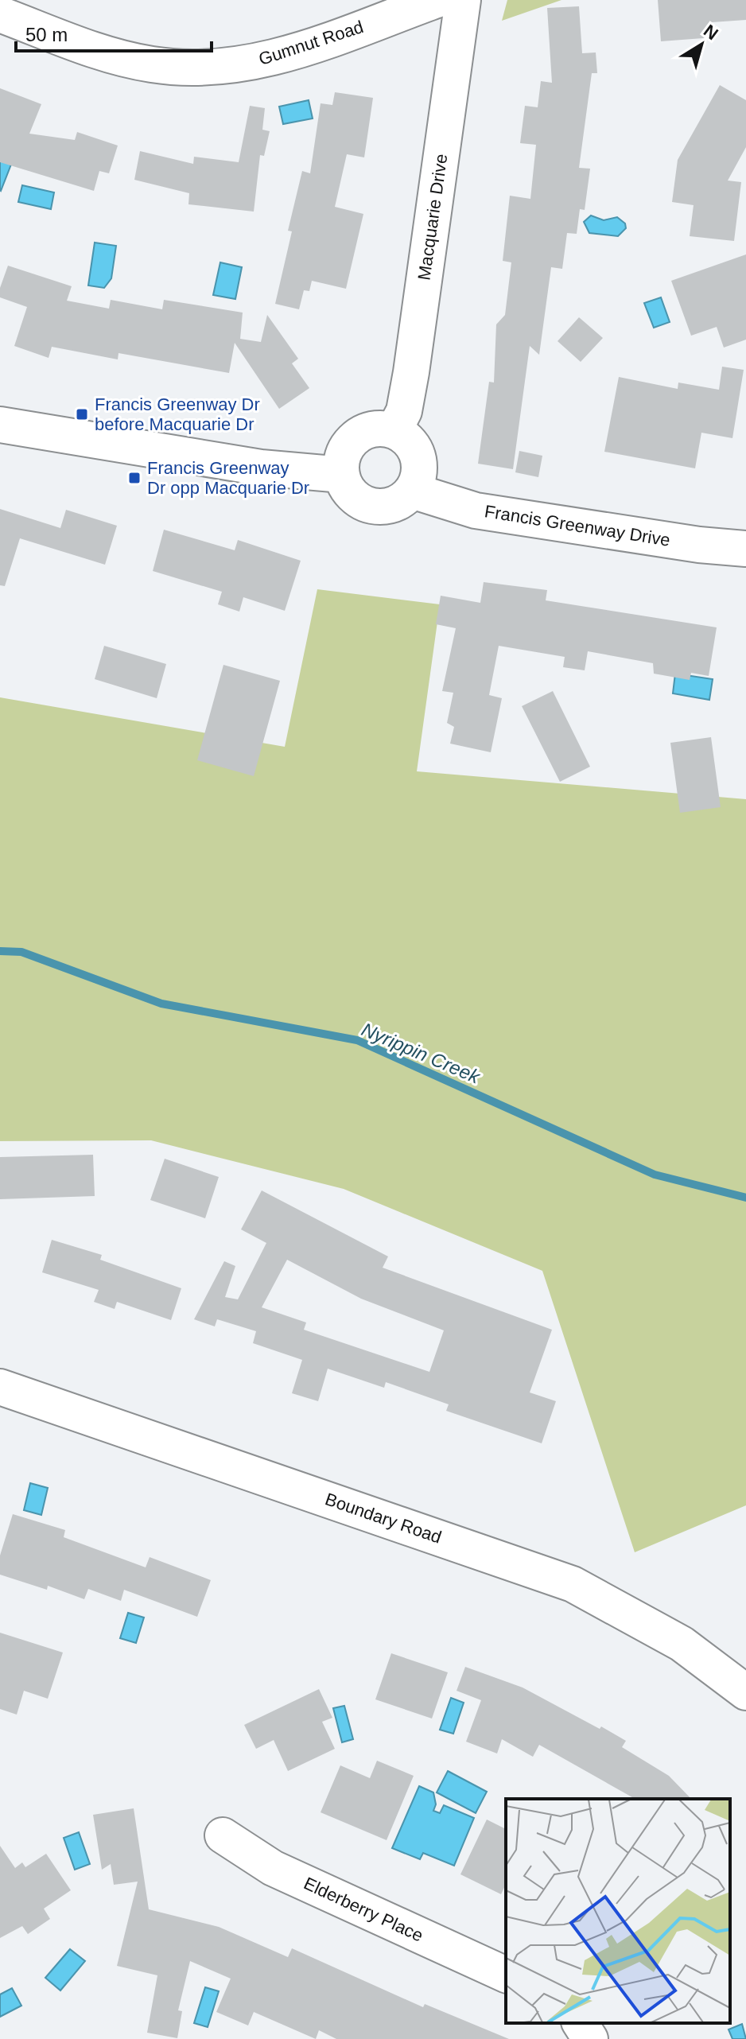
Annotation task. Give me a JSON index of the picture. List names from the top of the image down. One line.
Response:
{"streets":{"main road":["Gumnut Road","Macquarie Drive","Francis Greenway Drive","Boundary Road","Elderberry Place"]},"crossings":[["Macquarie Drive","Francis Greenway Drive"]],"water":["Nyrippin Creek"],"places":{"transit":["Francis Greenway Dr before Macquarie Dr","Francis Greenway Dr opp Macquarie Dr"]},"scale_bar":"50 m","north":"top right"}
